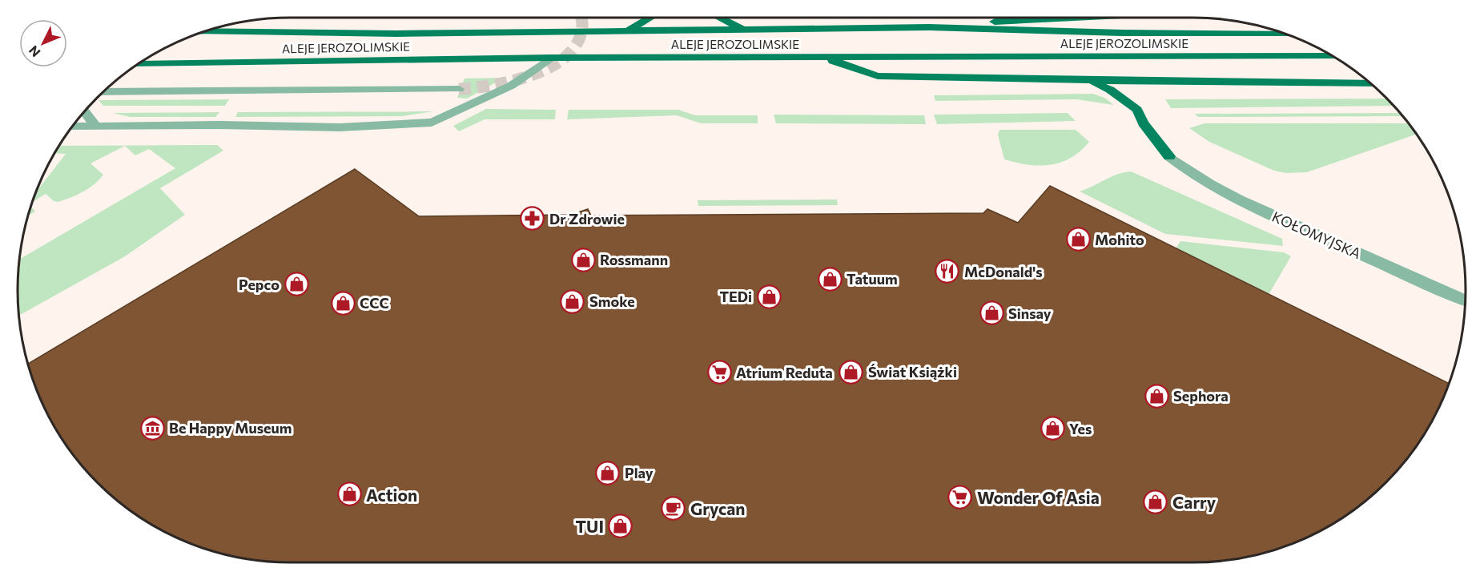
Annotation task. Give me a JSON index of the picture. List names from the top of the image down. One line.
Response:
{"streets":{"main road":["ALEJE JEROZOLIMSKIE"],"street":["KOŁOMYJSKA"]},"places":{"pharmacy":["Dr Zdrowie"],"shop":["Mohito","Rossmann","Tatuum","Pepco","TEDi","Smoke","CCC","Sinsay","Świat Książki","Sephora","Yes","Play","Action","Carry","TUI"],"restaurant":["McDonald's"],"supermarket":["Atrium Reduta","Wonder Of Asia"],"museum":["Be Happy Museum"],"cafe":["Grycan"]},"north":"bottom left"}
